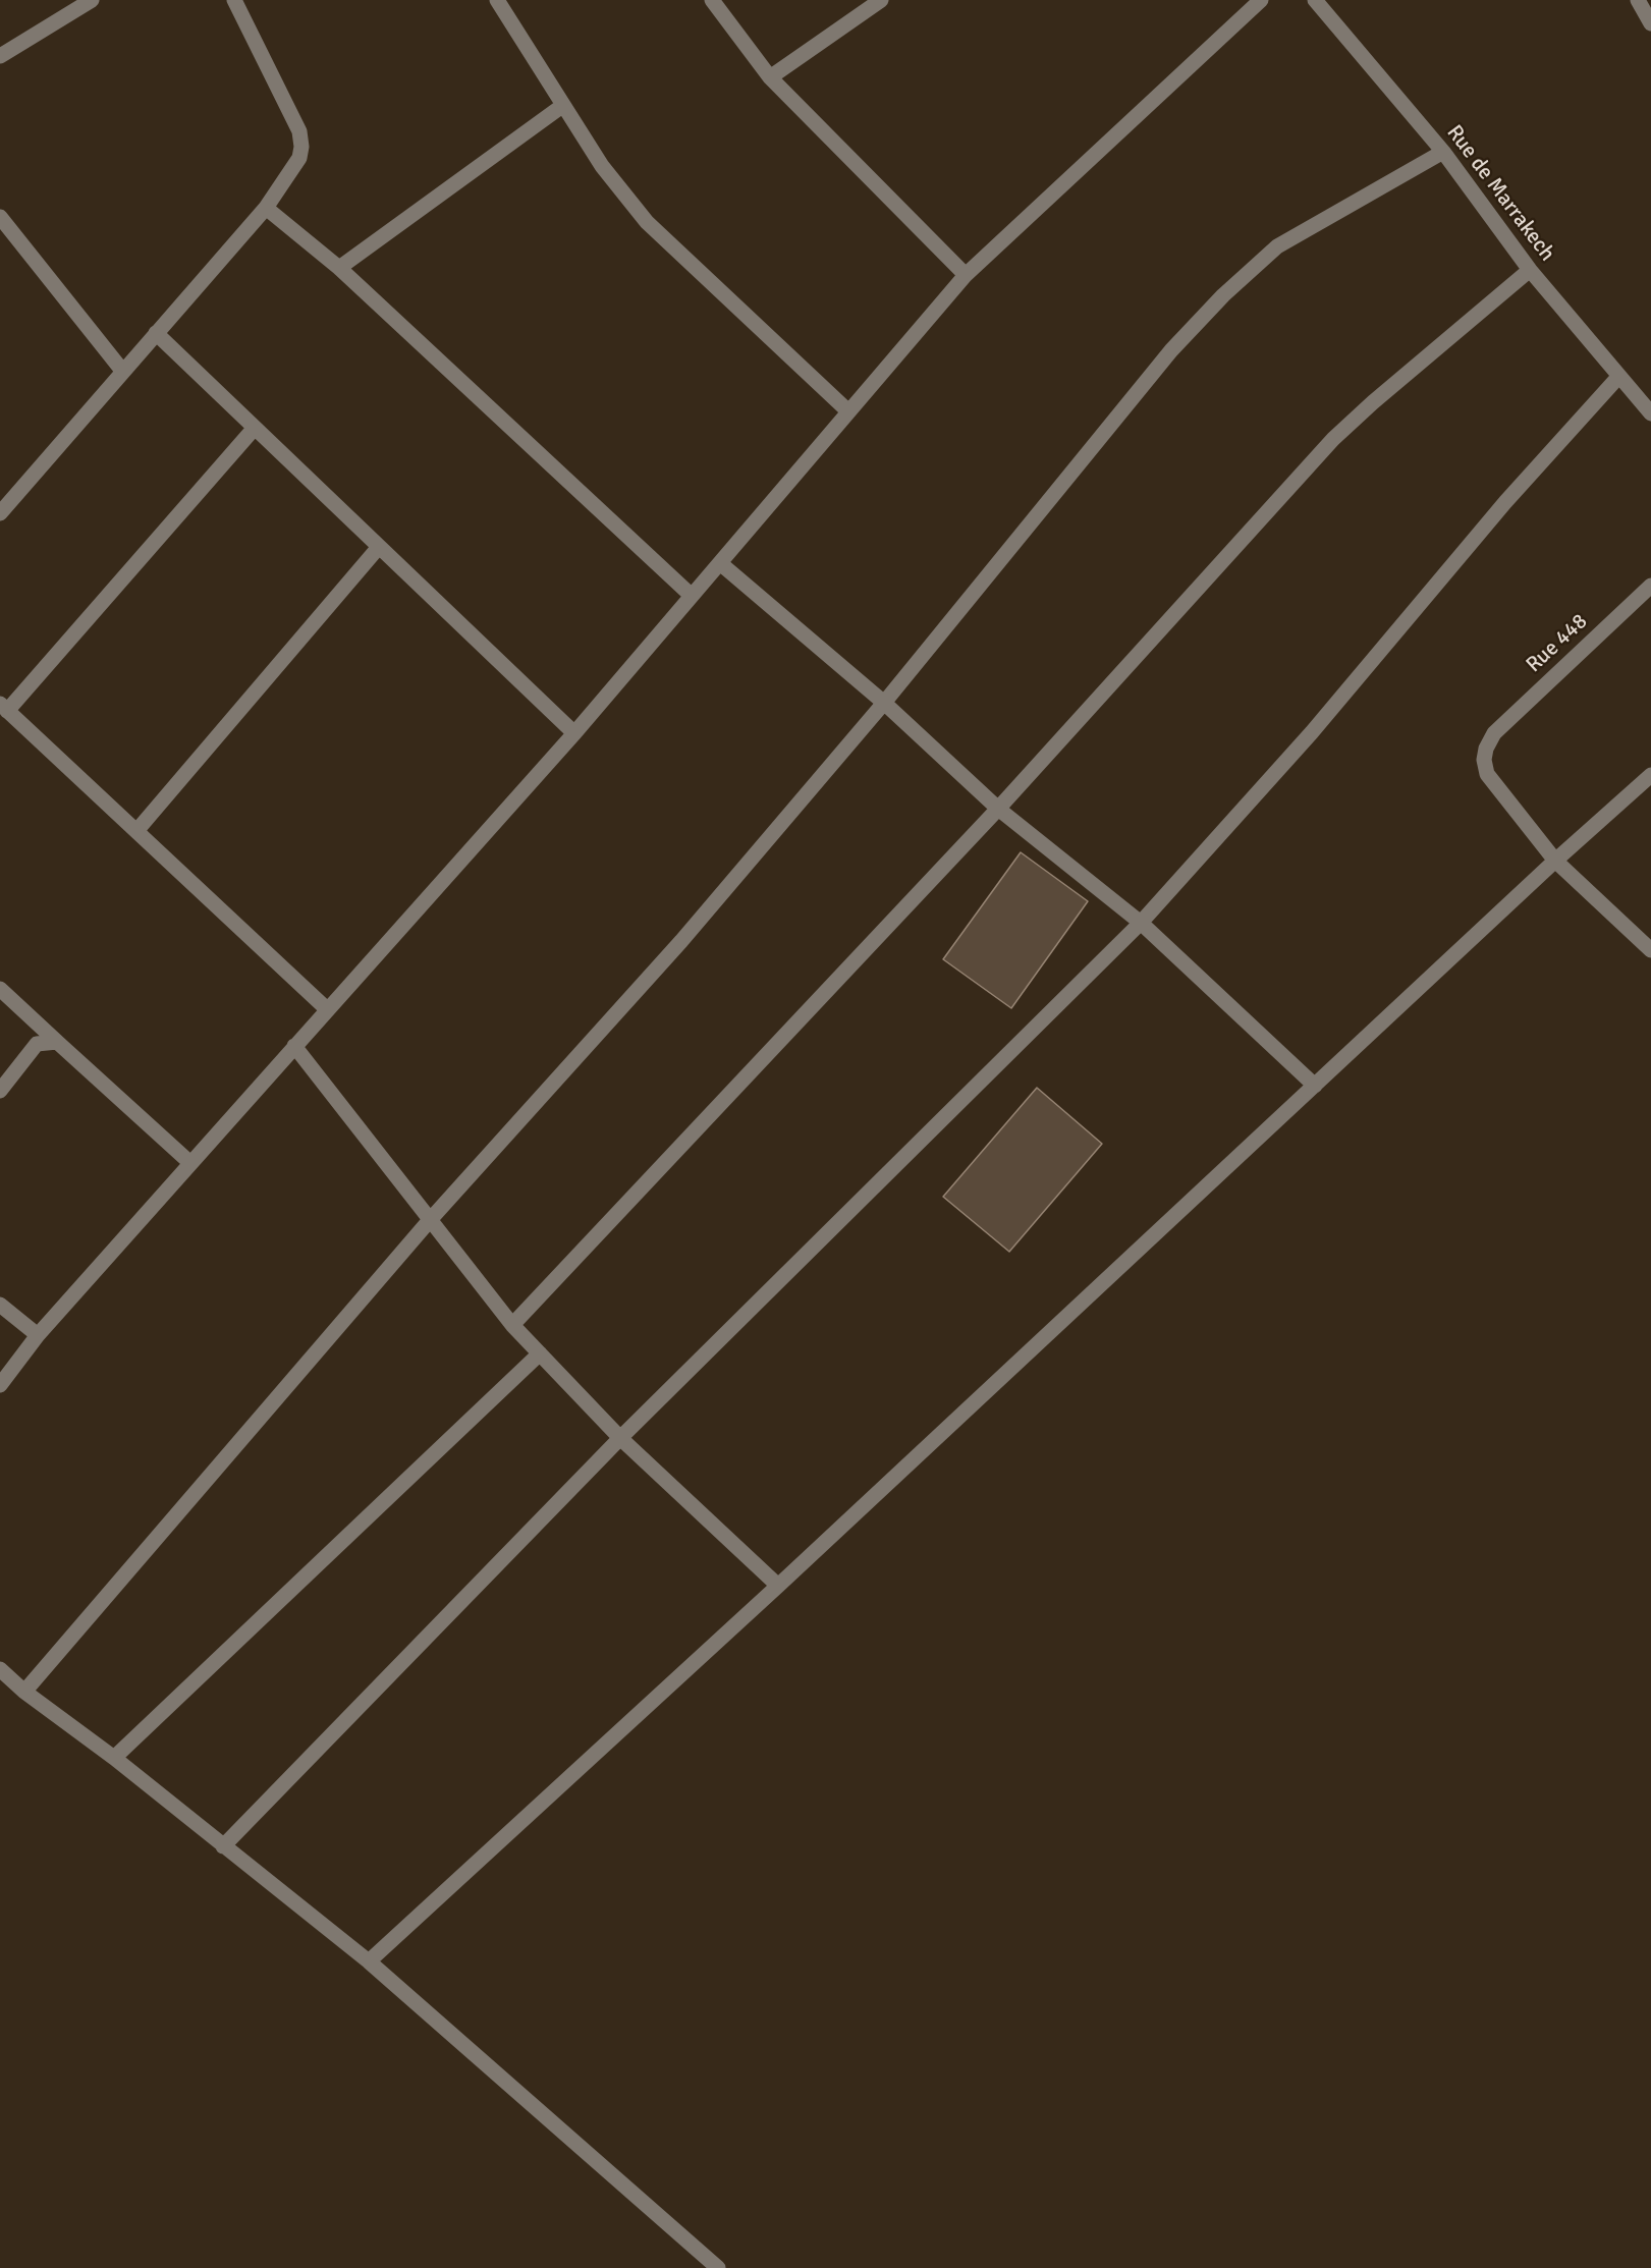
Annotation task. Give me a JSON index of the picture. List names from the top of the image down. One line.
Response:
{"streets":{"street":["Rue de Marrakech","Rue 448"]}}
